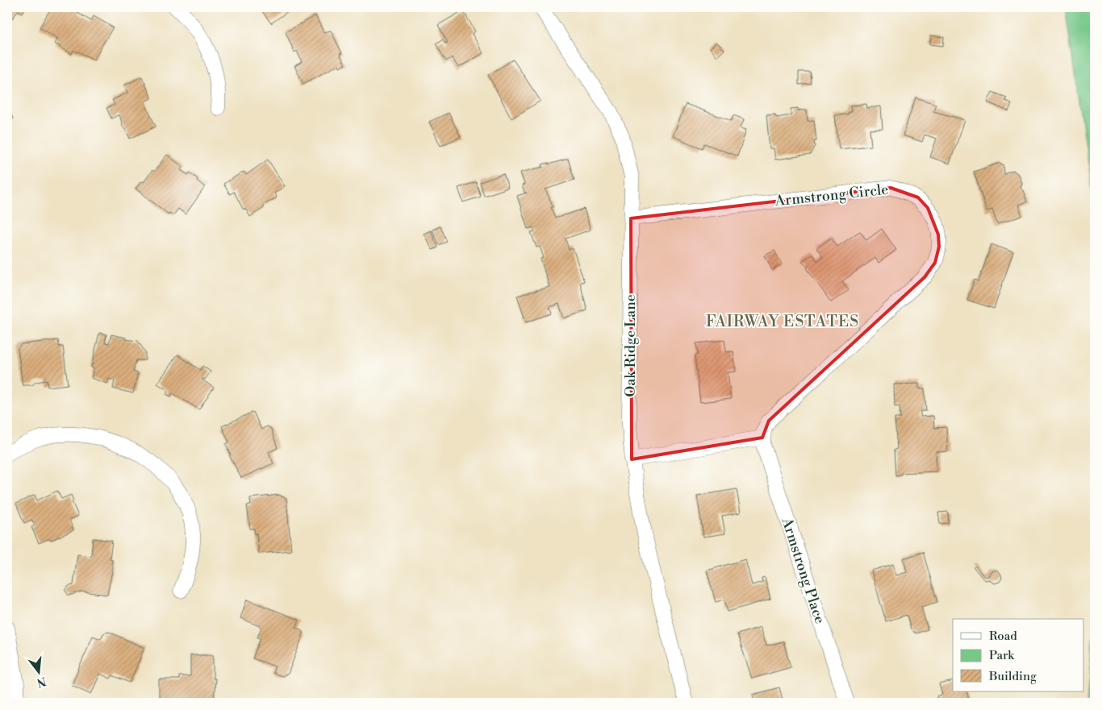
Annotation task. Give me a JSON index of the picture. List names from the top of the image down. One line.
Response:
{"streets":{"street":["Armstrong Circle","Oak Ridge Lane","Armstrong Place"]},"crossings":[["Armstrong Circle","Oak Ridge Lane"],["Armstrong Circle","Armstrong Place"]],"districts":["FAIRWAY ESTATES"],"legend":["Road","Park","Building"],"north":"bottom"}
